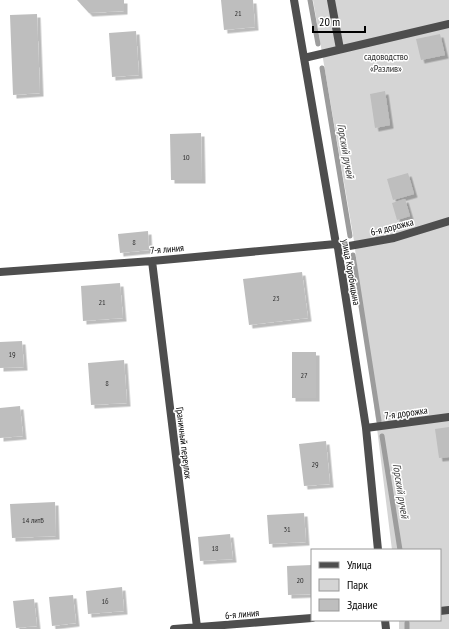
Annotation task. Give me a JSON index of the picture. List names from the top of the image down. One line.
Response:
{"streets":{"street":["6-я дорожка","7-я линия","улица Коробицына","7-я дорожка","Граничный переулок","6-я линия"]},"crossings":[["6-я дорожка","7-я линия"],["6-я дорожка","улица Коробицына"],["7-я линия","улица Коробицына"],["7-я линия","Граничный переулок"],["улица Коробицына","7-я дорожка"],["Граничный переулок","6-я линия"]],"water":["Горский ручей"],"parks":["садоводство «Разлив»"],"house_numbers":["21","10","8","23","21","19","27","8","29","14 литБ","31","18","20","16"],"legend":["Улица","Парк","Здание"],"scale_bar":"20 m"}
